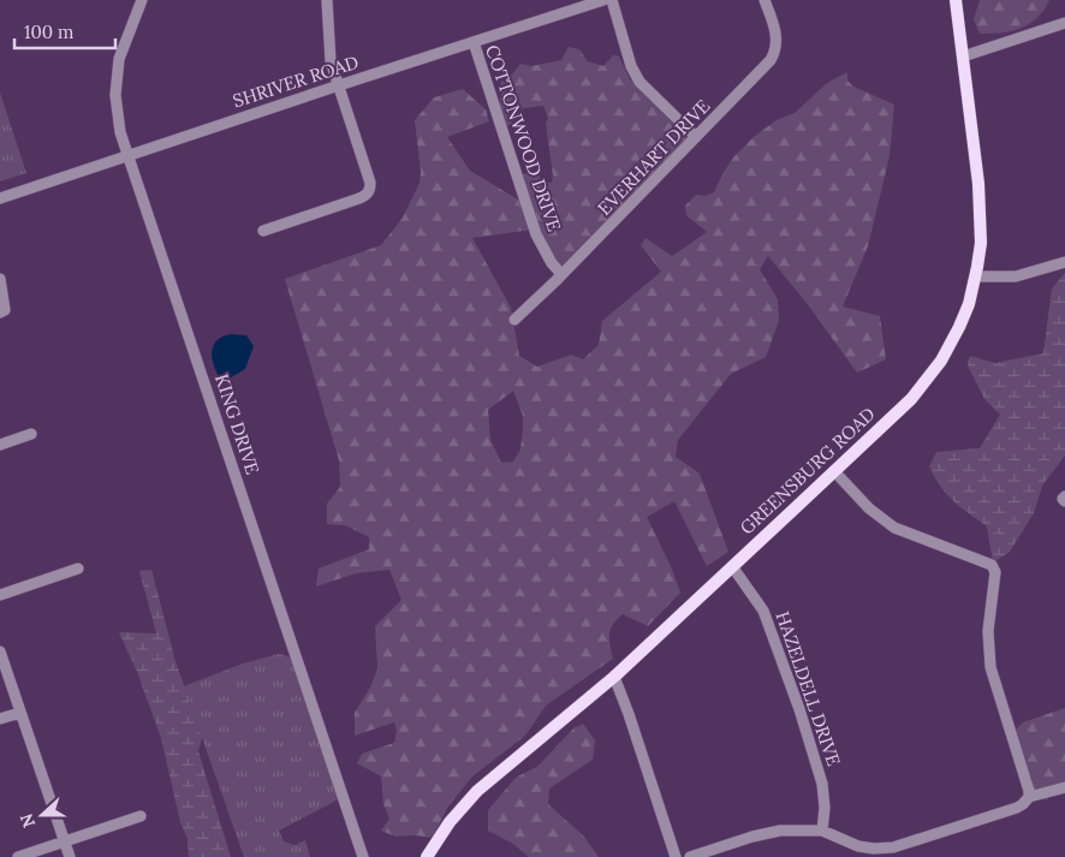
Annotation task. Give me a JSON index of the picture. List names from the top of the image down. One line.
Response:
{"streets":{"main road":["GREENSBURG ROAD"],"street":["SHRIVER ROAD","COTTONWOOD DRIVE","EVERHART DRIVE","KING DRIVE","HAZELDELL DRIVE"]},"crossings":[["SHRIVER ROAD","COTTONWOOD DRIVE"],["SHRIVER ROAD","KING DRIVE"],["COTTONWOOD DRIVE","EVERHART DRIVE"],["GREENSBURG ROAD","HAZELDELL DRIVE"]],"scale_bar":"100 m","north":"left"}
